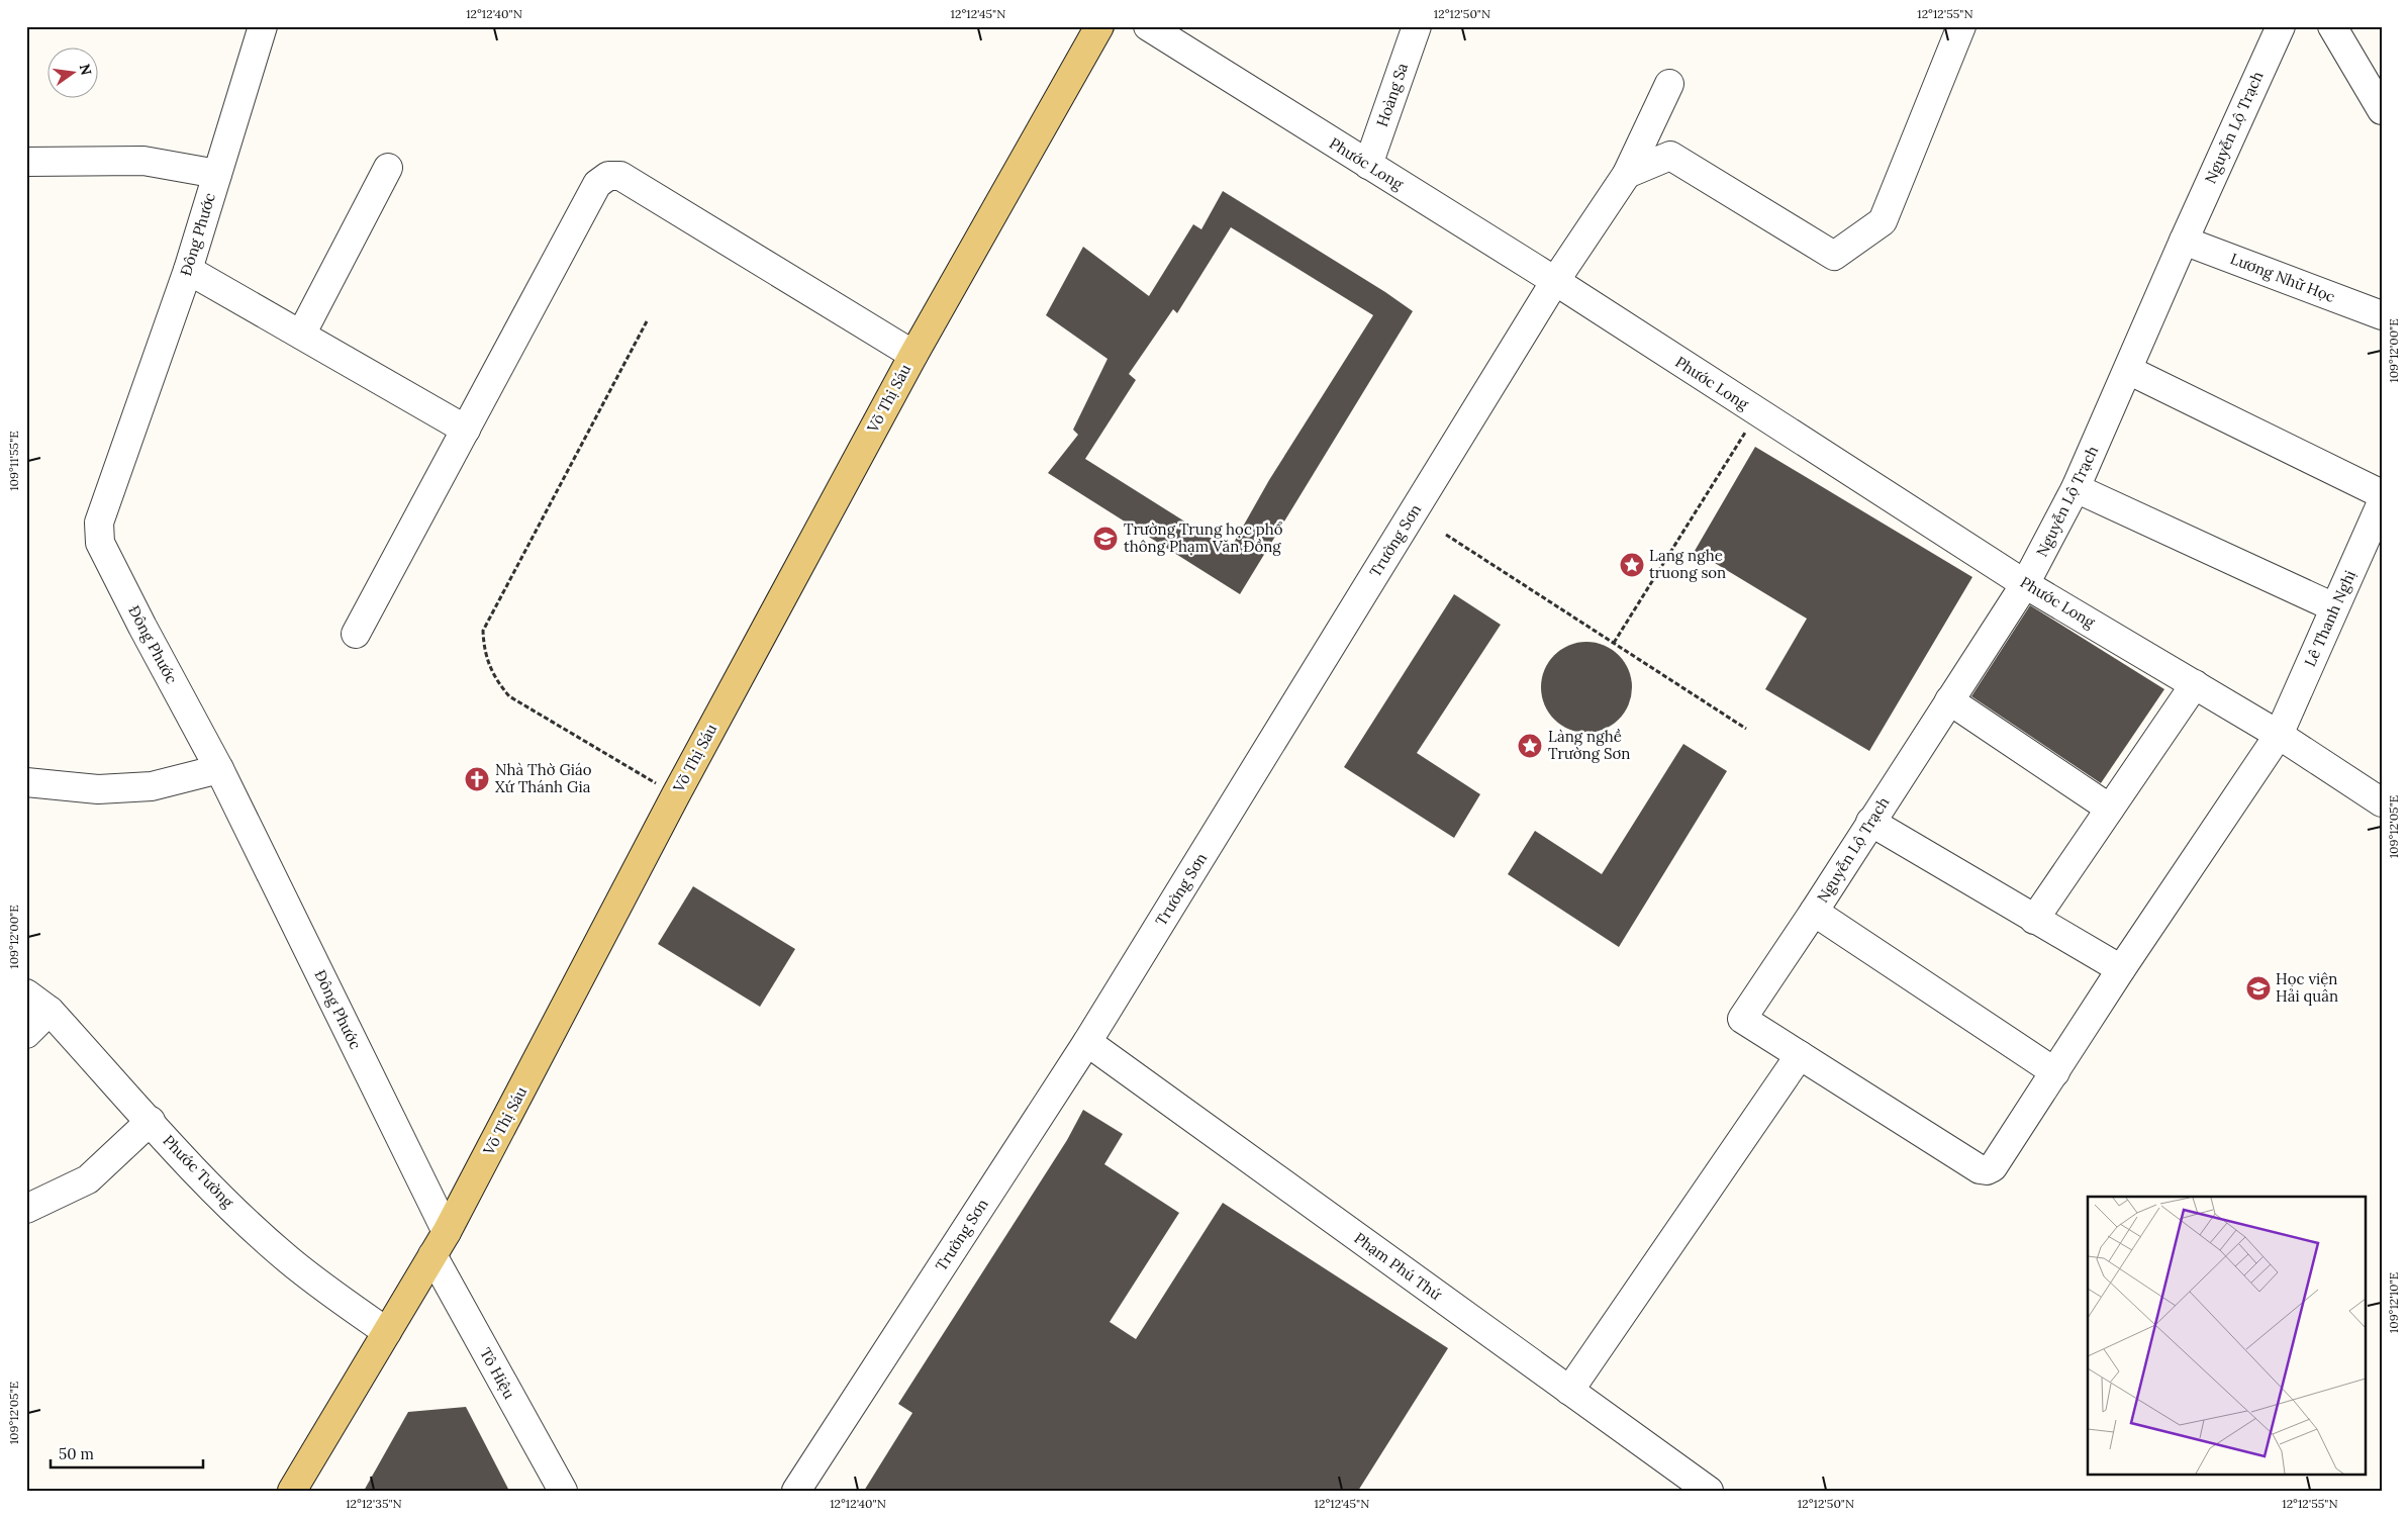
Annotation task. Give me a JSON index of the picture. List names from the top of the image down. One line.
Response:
{"streets":{"main road":["Võ Thị Sáu"],"street":["Hoàng Sa","Nguyễn Lộ Trạch","Phước Long","Đông Phước","Lương Nhữ Học","Trường Sơn","Lê Thanh Nghị","Phước Tường","Phạm Phú Thứ","Tô Hiệu"]},"crossings":[["Hoàng Sa","Phước Long"],["Nguyễn Lộ Trạch","Phước Long"],["Nguyễn Lộ Trạch","Lương Nhữ Học"],["Nguyễn Lộ Trạch","Lê Thanh Nghị"],["Phước Long","Trường Sơn"],["Phước Long","Lê Thanh Nghị"],["Đông Phước","Võ Thị Sáu"],["Võ Thị Sáu","Phước Tường"],["Võ Thị Sáu","Tô Hiệu"],["Trường Sơn","Phạm Phú Thứ"]],"places":{"school or university":["Trường Trung học phổ thông Phạm Văn Đồng","Học viện Hải quân"],"place":["Lang nghe truong son","Làng nghề Trường Sơn"],"church":["Nhà Thờ Giáo Xứ Thánh Gia"]},"scale_bar":"50 m","north":"right","coordinates":["12°12'40\"N","12°12'45\"N","12°12'50\"N","12°12'55\"N","109°12'00\"E","109°11'55\"E","109°12'05\"E","109°12'10\"E","12°12'35\"N"]}
